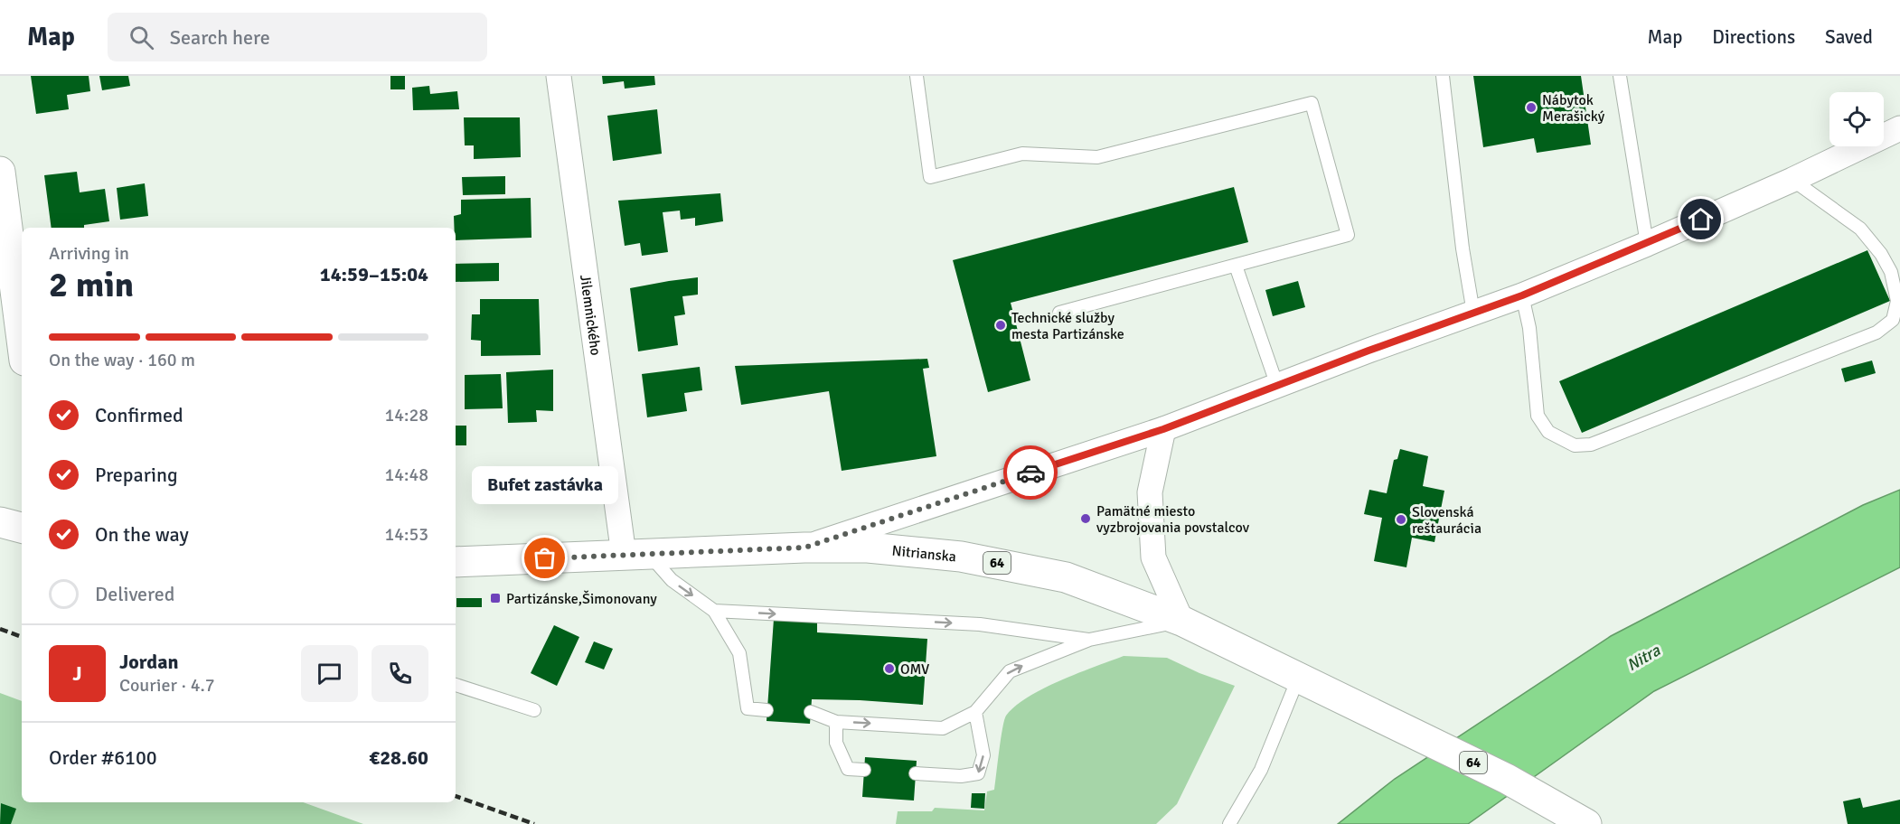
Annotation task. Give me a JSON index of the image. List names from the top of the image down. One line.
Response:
{"streets":{"main road":["Nitrianska","64"],"street":["Jilemnického"]},"crossings":[["Jilemnického","Nitrianska"]],"water":["Nitra"],"places":{"other":["Nábytok Merašický","Technické služby mesta Partizánske","Pamätné miesto vyzbrojovania povstalcov","Slovenská reštaurácia","Bufet zastávka","OMV"],"transit":["Partizánske,Šimonovany"]},"page":{"header":"Map","search":"Search here","nav":["Map","Directions","Saved"],"heading":["2 min","Arriving in","14:59–15:04"],"panel":["Jordan","Courier · 4.7","Order #6100","€28.60"],"bar":"On the way · 160 m","list":[["Confirmed","14:28"],["Preparing","14:48"],["On the way","14:53"],"Delivered"],"bubble":"Bufet zastávka","round":"J"}}
